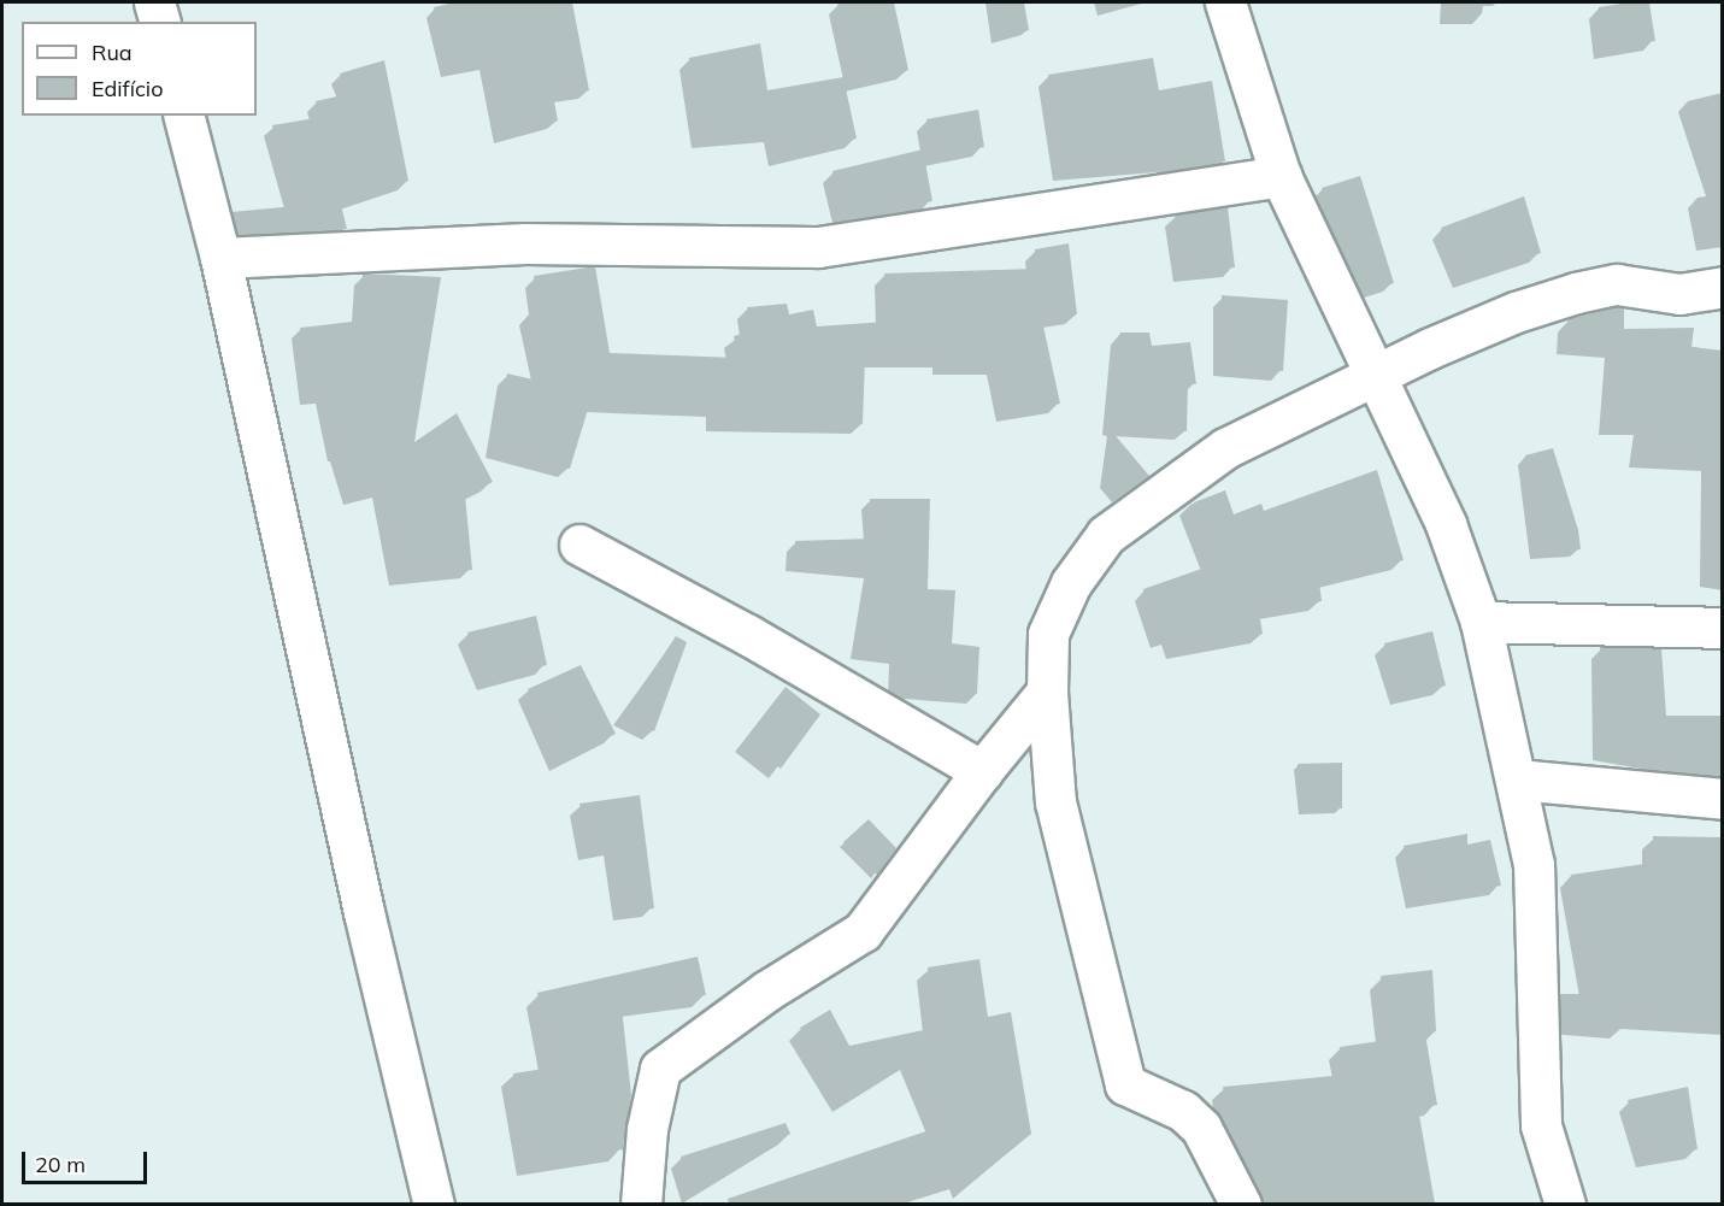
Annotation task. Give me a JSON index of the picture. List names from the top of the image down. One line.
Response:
{"legend":["Rua","Edifício"],"scale_bar":"20 m"}
